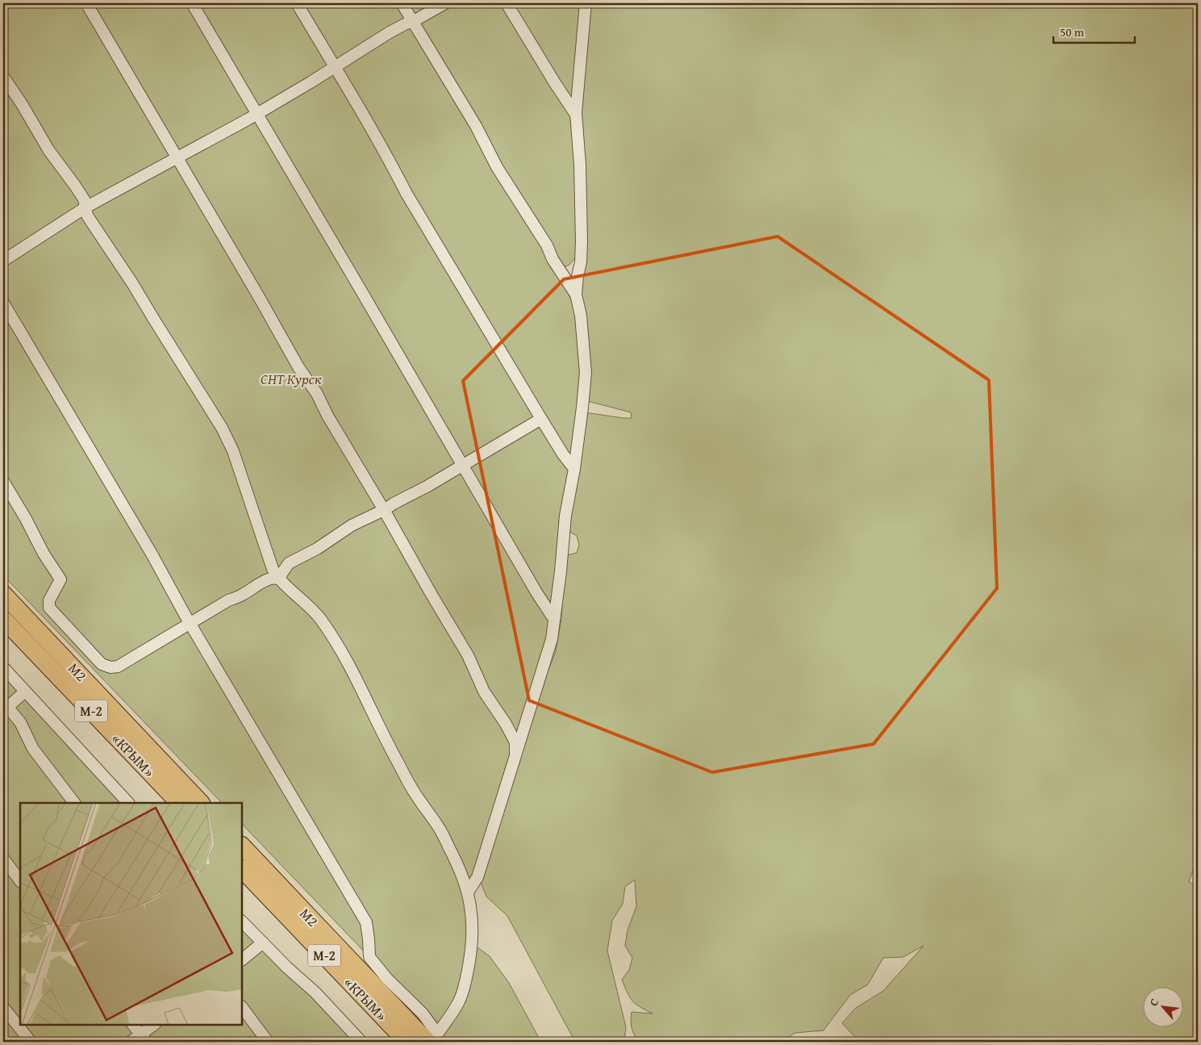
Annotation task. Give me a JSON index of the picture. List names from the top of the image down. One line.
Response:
{"streets":{"highway":["М2","М-2","«КРЫМ»"]},"parks":["СНТ Курск"],"scale_bar":"50 m","north":"top left"}
